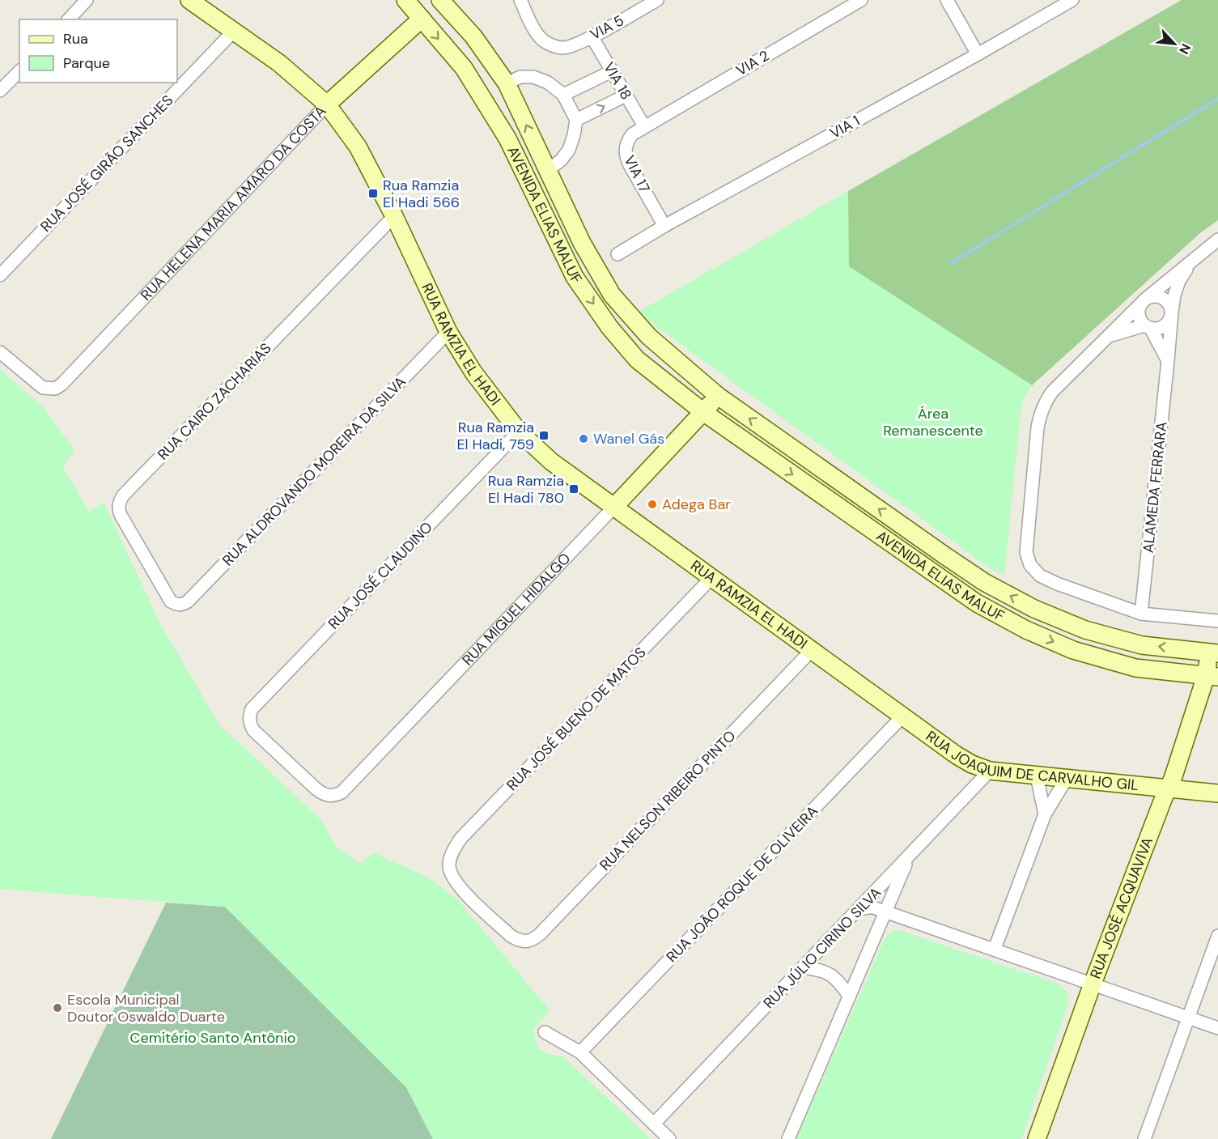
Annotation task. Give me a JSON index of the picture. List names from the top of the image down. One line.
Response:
{"streets":{"street":["VIA 5","VIA 2","VIA 18","VIA 1","RUA JOSÉ GIRÃO SANCHES","VIA 17","RUA HELENA MARIA AMARO DA COSTA","AVENIDA ELIAS MALUF","RUA RAMZIA EL HADI","RUA CAIRO ZACHARIAS","RUA ALDROVANDO MOREIRA DA SILVA","ALAMEDA FERRARA","RUA JOSÉ CLAUDINO","RUA MIGUEL HIDALGO","RUA JOSÉ BUENO DE MATOS","RUA JOAQUIM DE CARVALHO GIL","RUA NELSON RIBEIRO PINTO","RUA JOÃO ROQUE DE OLIVEIRA","RUA JOSÉ ACQUAVIVA","RUA JÚLIO CIRINO SILVA"]},"crossings":[["VIA 5","VIA 18"],["VIA 2","VIA 18"],["VIA 2","VIA 17"],["VIA 18","VIA 17"],["VIA 1","VIA 17"],["RUA JOSÉ GIRÃO SANCHES","RUA RAMZIA EL HADI"],["RUA HELENA MARIA AMARO DA COSTA","AVENIDA ELIAS MALUF"],["RUA HELENA MARIA AMARO DA COSTA","RUA RAMZIA EL HADI"],["AVENIDA ELIAS MALUF","RUA MIGUEL HIDALGO"],["AVENIDA ELIAS MALUF","RUA JOSÉ ACQUAVIVA"],["RUA RAMZIA EL HADI","RUA CAIRO ZACHARIAS"],["RUA RAMZIA EL HADI","RUA ALDROVANDO MOREIRA DA SILVA"],["RUA RAMZIA EL HADI","RUA JOSÉ CLAUDINO"],["RUA RAMZIA EL HADI","RUA MIGUEL HIDALGO"],["RUA RAMZIA EL HADI","RUA JOSÉ BUENO DE MATOS"],["RUA RAMZIA EL HADI","RUA JOAQUIM DE CARVALHO GIL"],["RUA RAMZIA EL HADI","RUA NELSON RIBEIRO PINTO"],["RUA CAIRO ZACHARIAS","RUA ALDROVANDO MOREIRA DA SILVA"],["RUA JOSÉ CLAUDINO","RUA MIGUEL HIDALGO"],["RUA JOSÉ BUENO DE MATOS","RUA NELSON RIBEIRO PINTO"],["RUA JOAQUIM DE CARVALHO GIL","RUA JOÃO ROQUE DE OLIVEIRA"],["RUA JOAQUIM DE CARVALHO GIL","RUA JOSÉ ACQUAVIVA"],["RUA JOAQUIM DE CARVALHO GIL","RUA JÚLIO CIRINO SILVA"]],"parks":["Área Remanescente","Cemitério Santo Antônio"],"places":{"transit":["Rua Ramzia El Hadi 566","Rua Ramzia El Hadi, 759","Rua Ramzia El Hadi 780"],"other":["Wanel Gás","Adega Bar","Escola Municipal Doutor Oswaldo Duarte"]},"legend":["Rua","Parque"],"north":"bottom right"}
